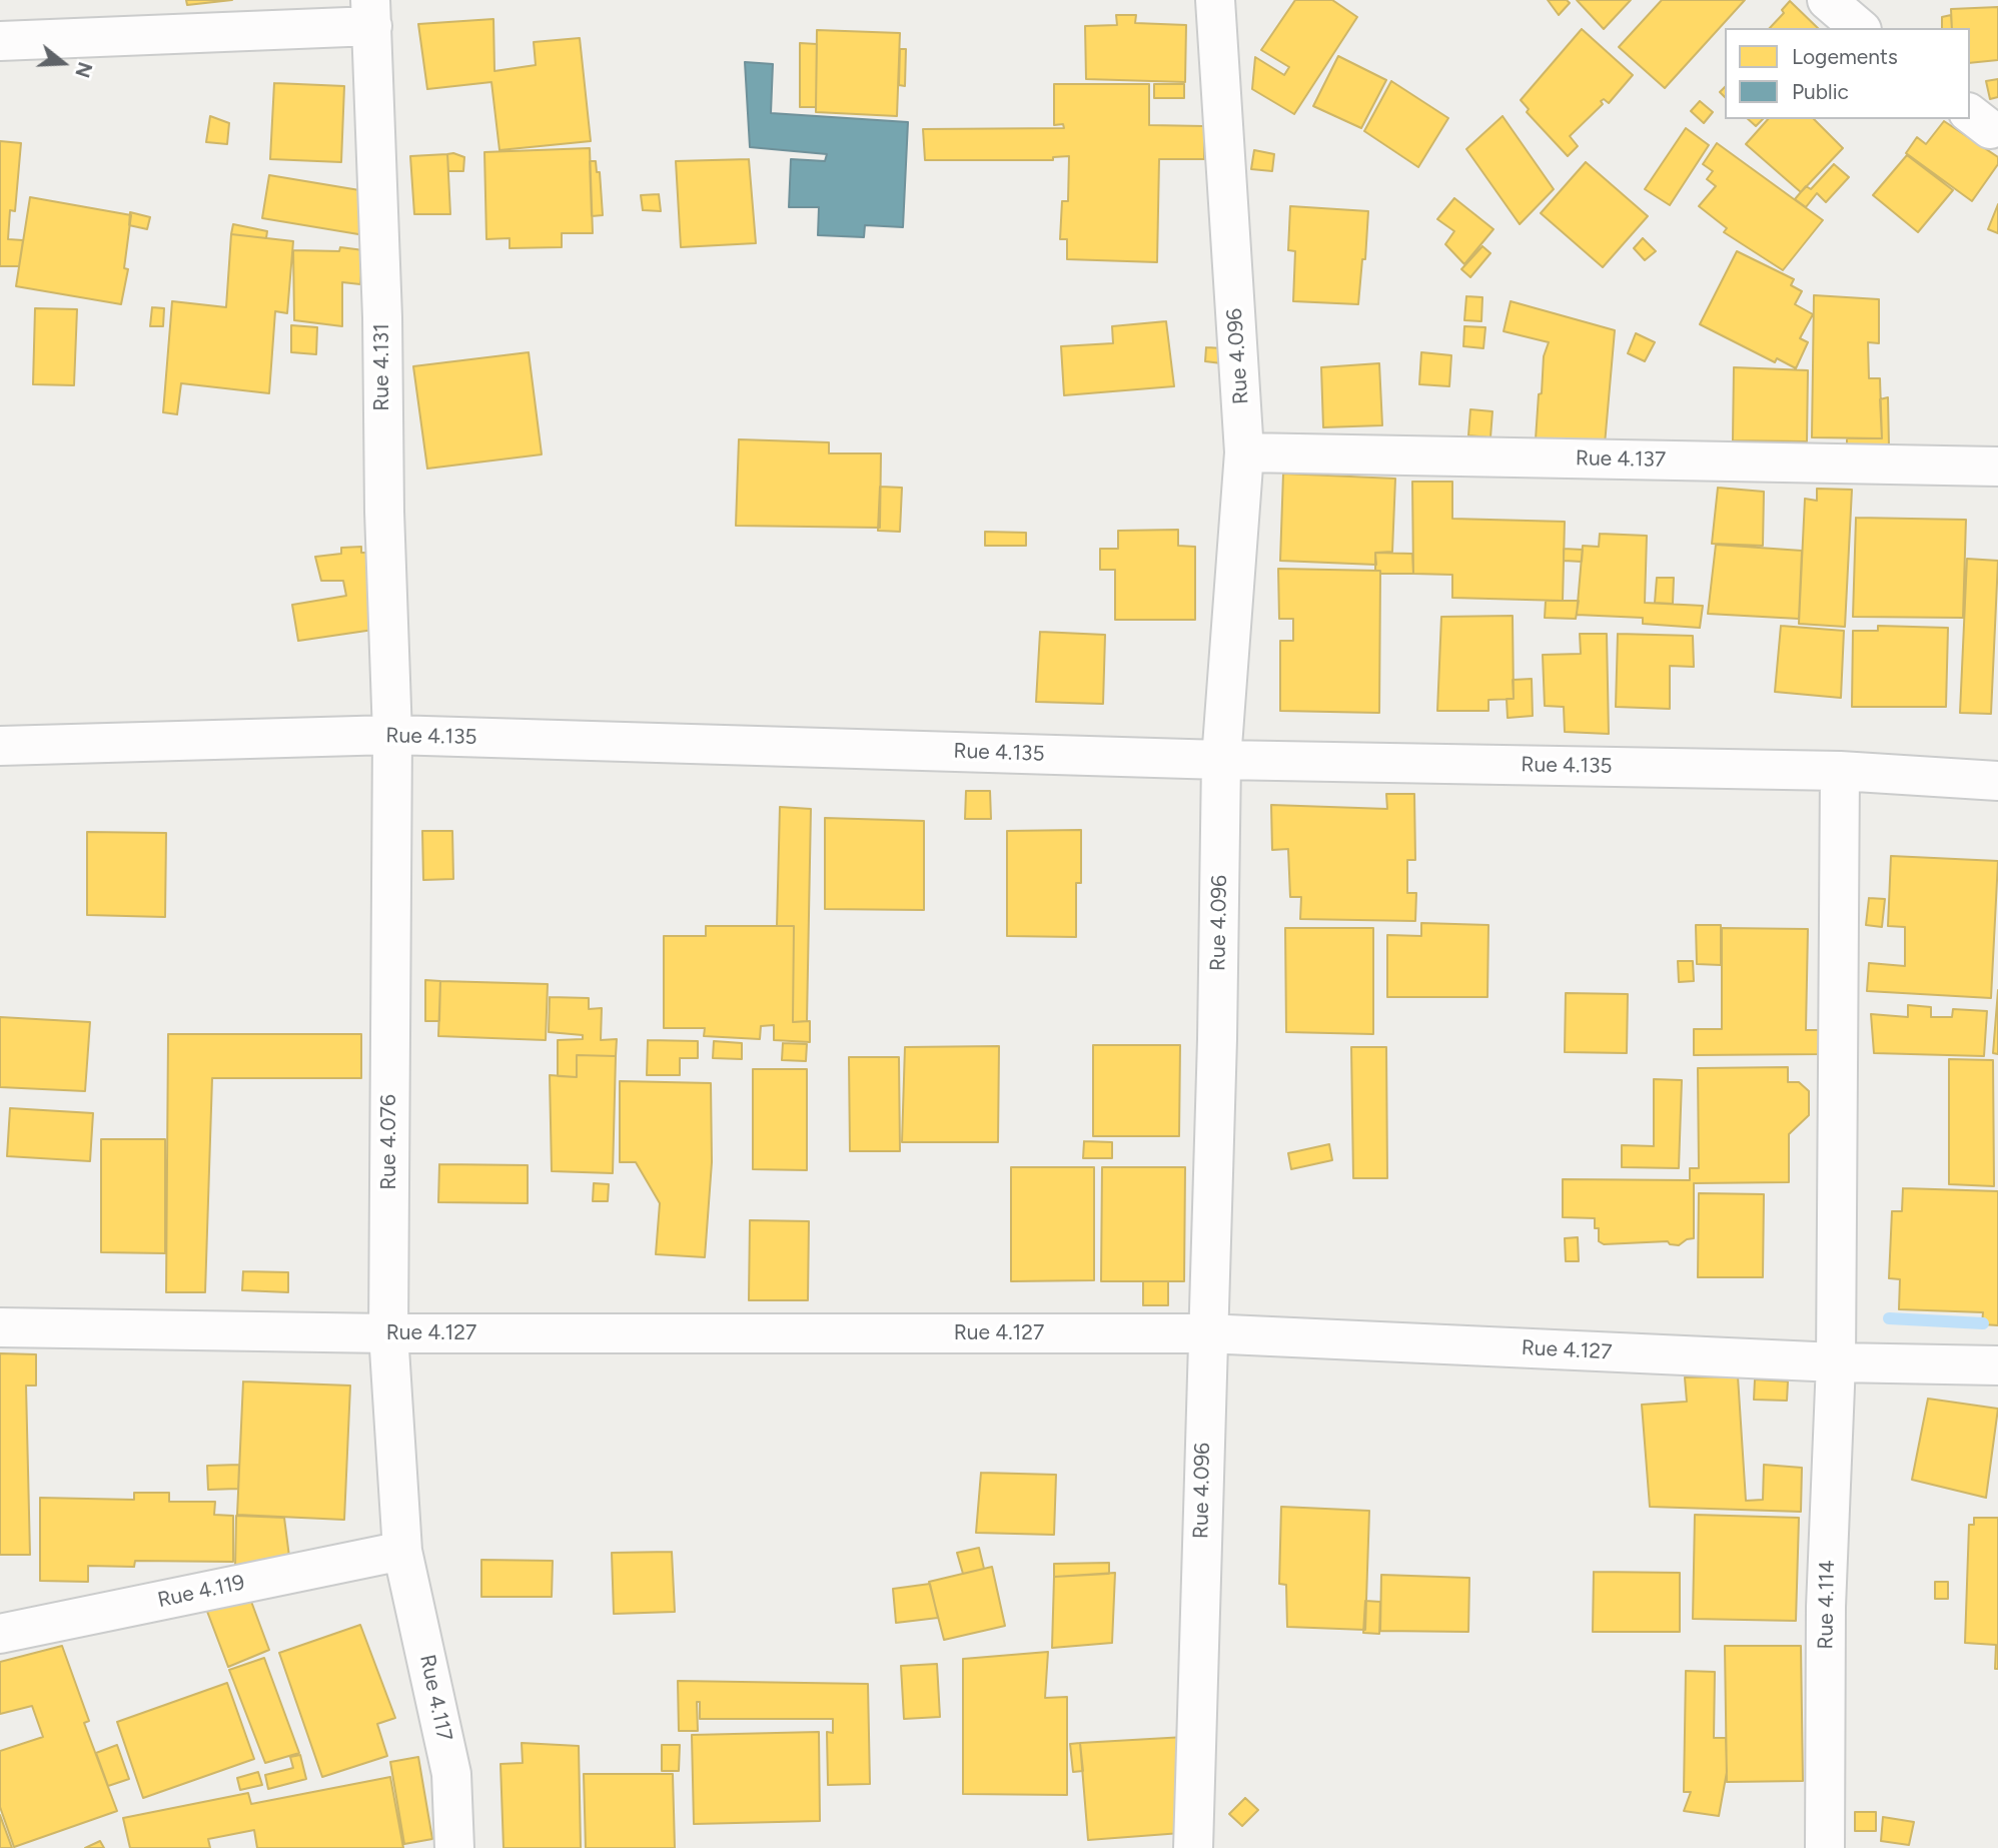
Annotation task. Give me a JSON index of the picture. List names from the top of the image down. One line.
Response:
{"streets":{"street":["Rue 4.096","Rue 4.131","Rue 4.137","Rue 4.135","Rue 4.076","Rue 4.127","Rue 4.119","Rue 4.114","Rue 4.117"]},"crossings":[["Rue 4.096","Rue 4.137"],["Rue 4.096","Rue 4.135"],["Rue 4.096","Rue 4.127"],["Rue 4.131","Rue 4.135"],["Rue 4.131","Rue 4.076"],["Rue 4.135","Rue 4.076"],["Rue 4.135","Rue 4.114"],["Rue 4.076","Rue 4.127"],["Rue 4.076","Rue 4.119"],["Rue 4.076","Rue 4.117"],["Rue 4.127","Rue 4.114"],["Rue 4.119","Rue 4.117"]],"legend":["Logements","Public"],"north":"right"}
